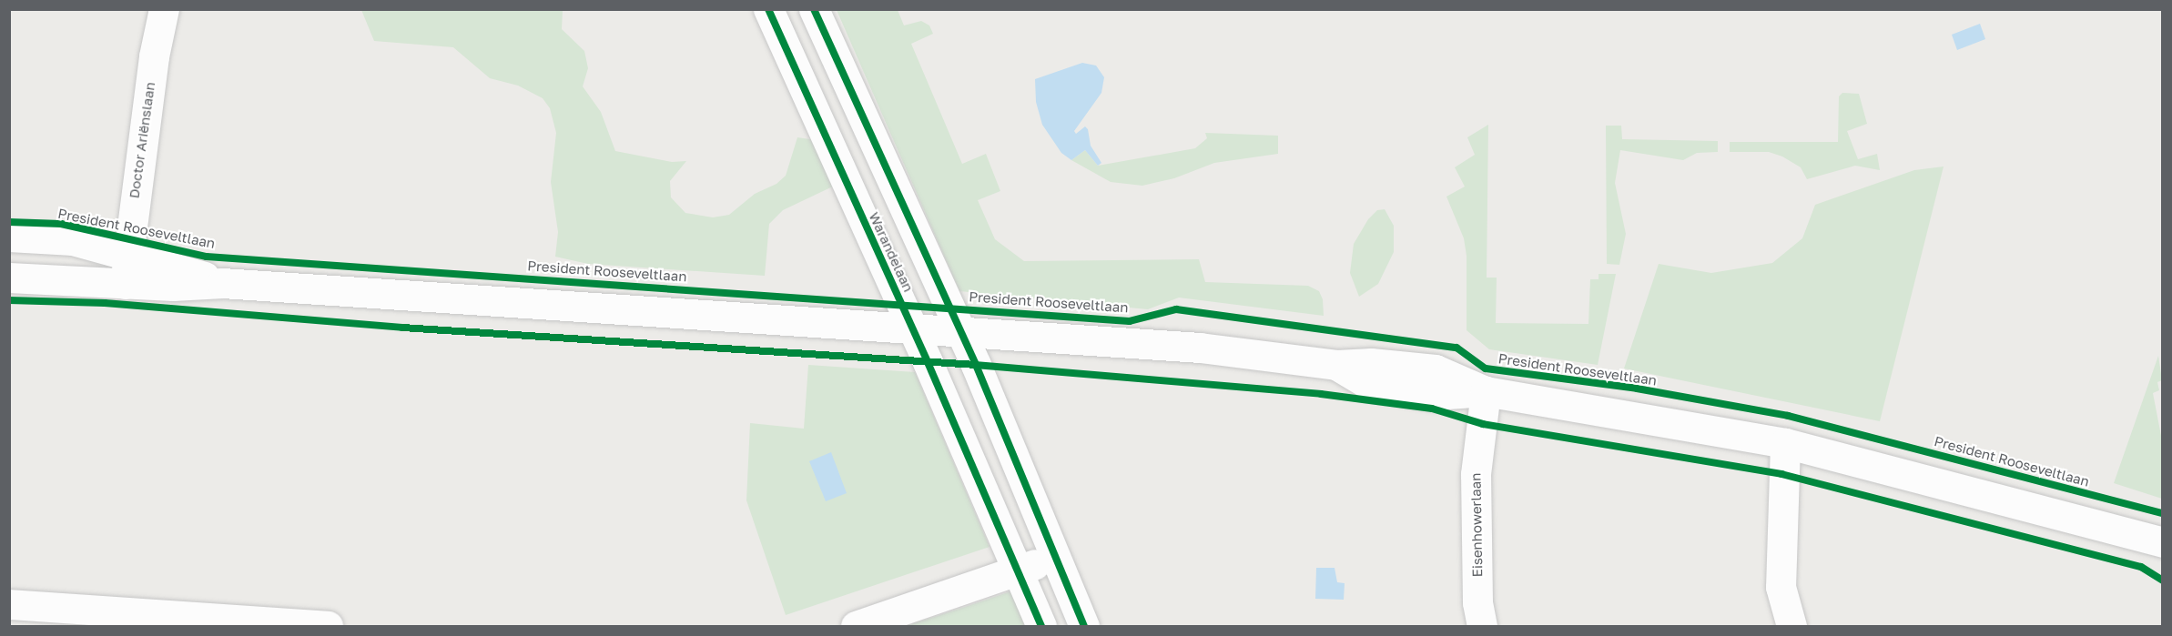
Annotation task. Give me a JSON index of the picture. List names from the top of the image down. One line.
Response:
{"streets":{"street":["Doctor Ariënslaan","President Rooseveltlaan","Warandelaan","Eisenhowerlaan"]},"crossings":[["Doctor Ariënslaan","President Rooseveltlaan"],["President Rooseveltlaan","Warandelaan"],["President Rooseveltlaan","Eisenhowerlaan"]]}
